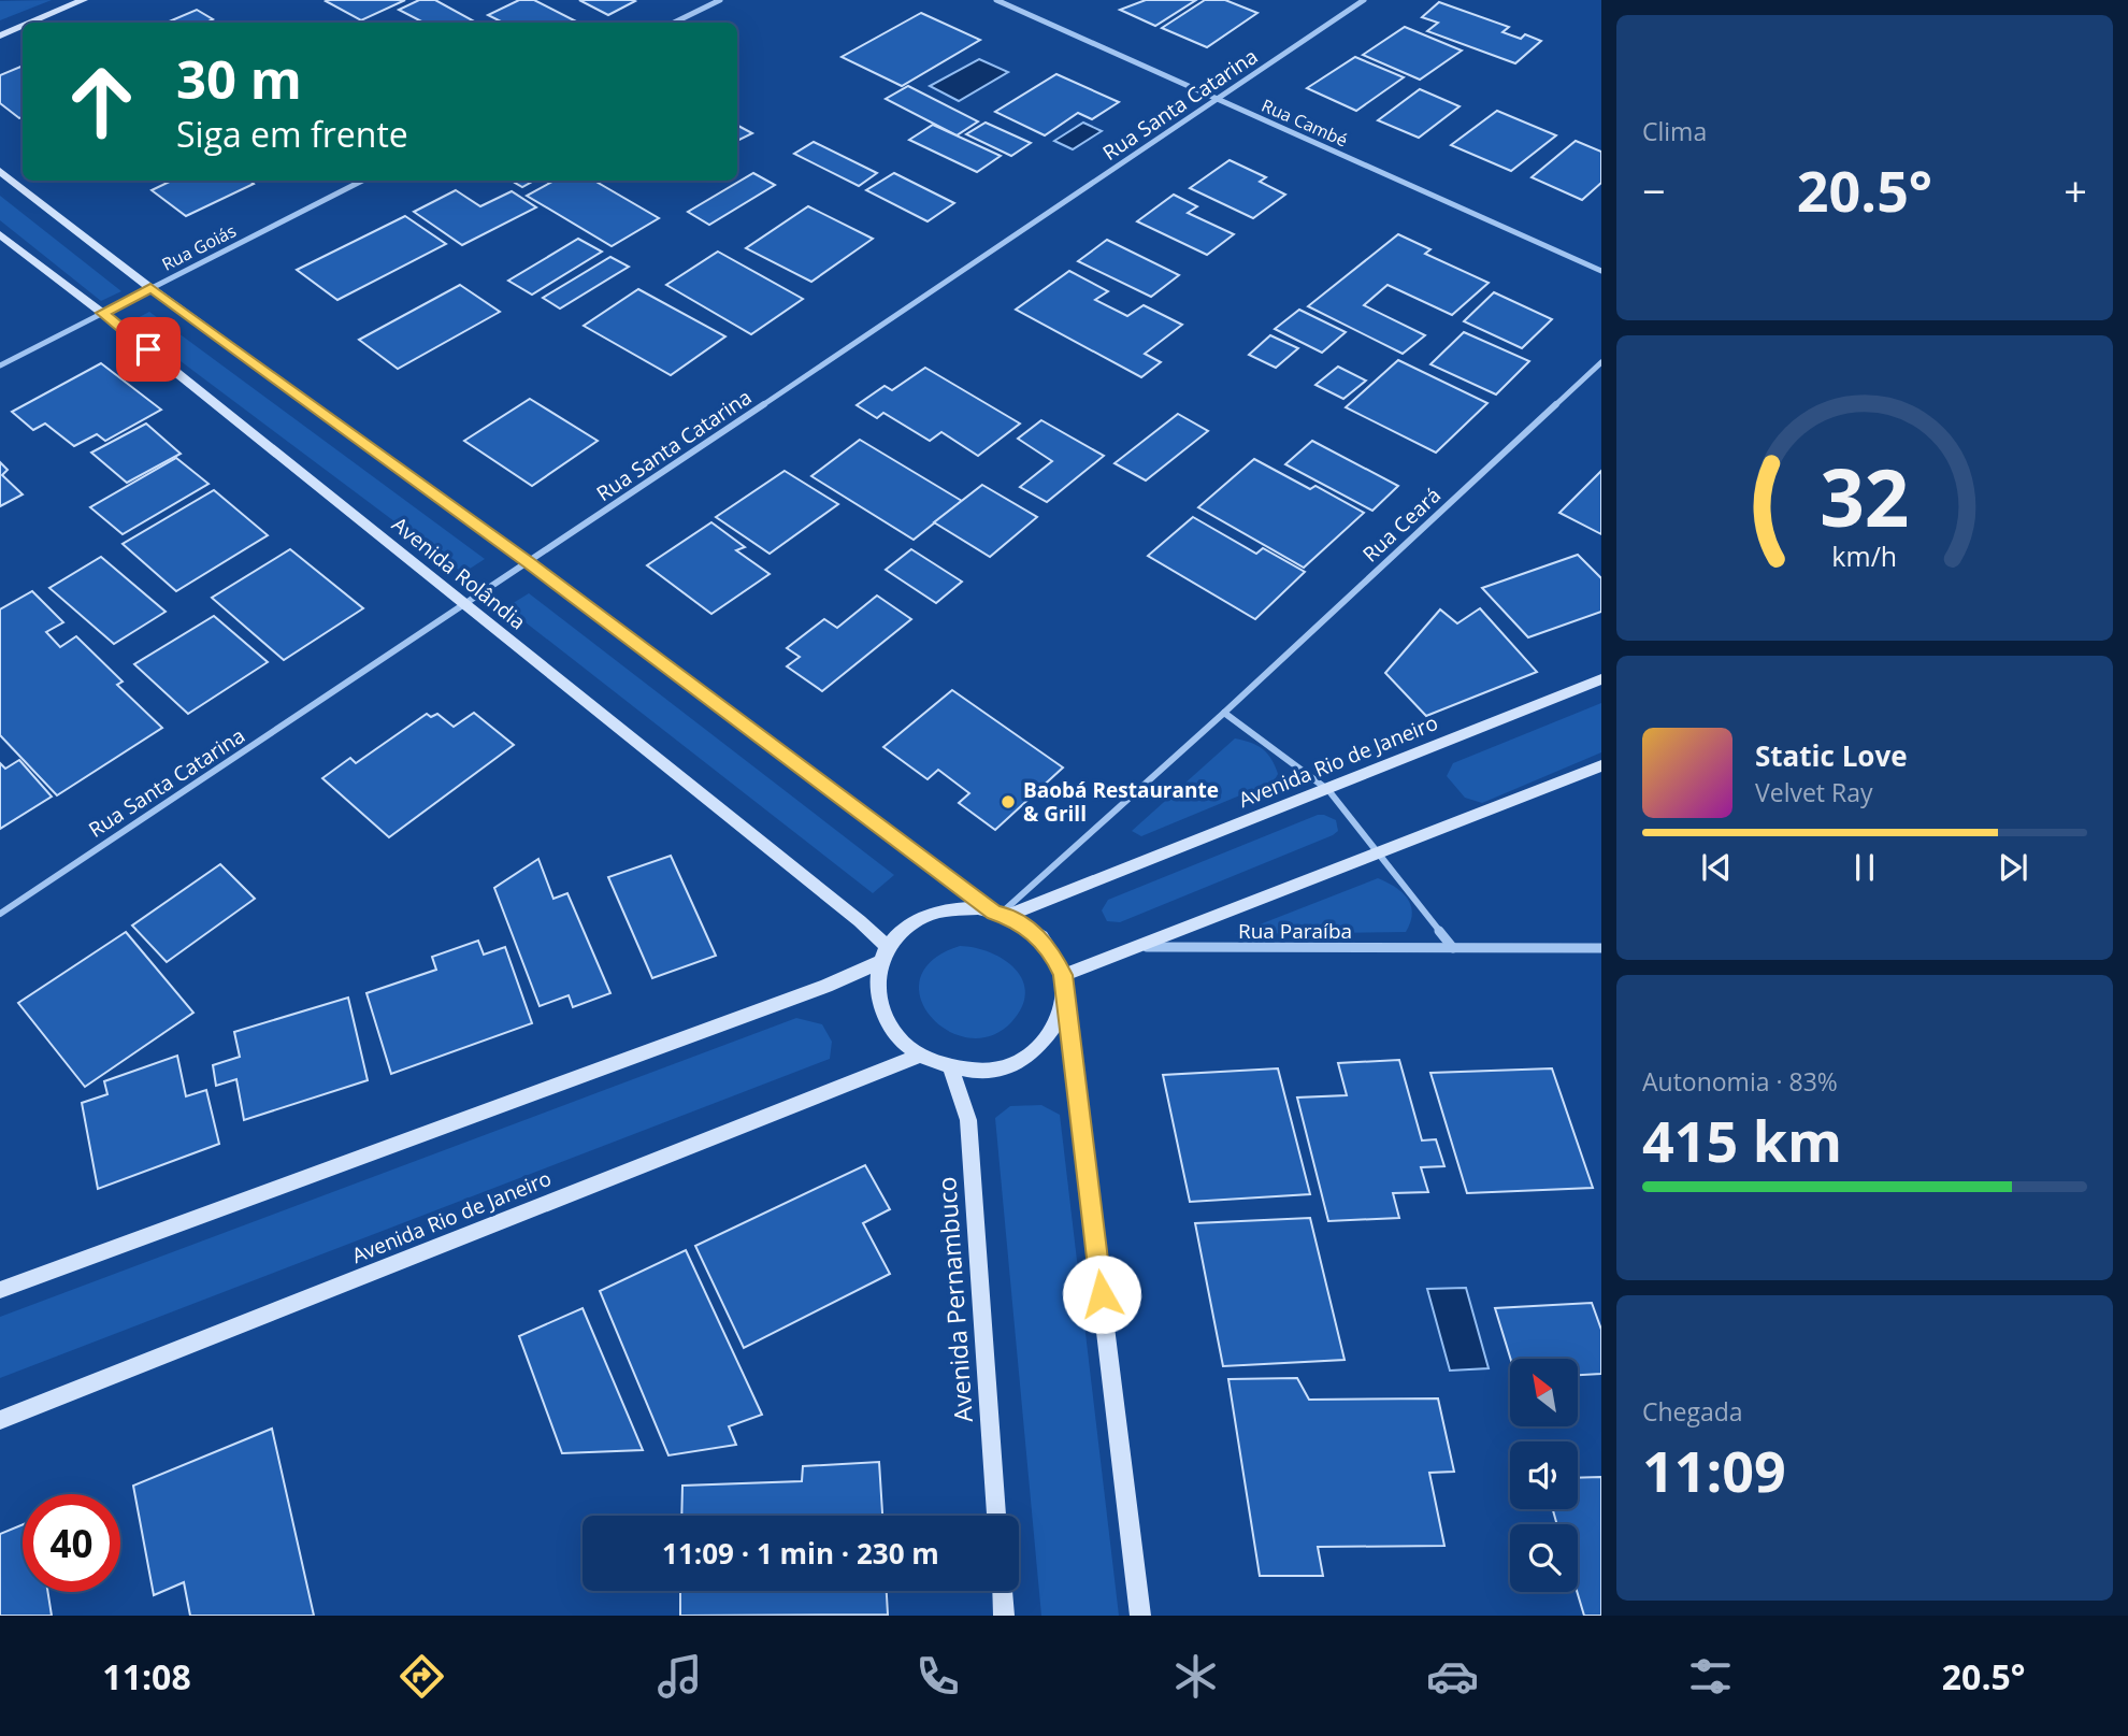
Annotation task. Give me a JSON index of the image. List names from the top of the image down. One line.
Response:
{"streets":{"street":["Rua Santa Catarina","Rua Cambé","Rua Goiás","Rua Ceará","Avenida Rolândia","Avenida Rio de Janeiro","Rua Paraíba","Avenida Pernambuco"]},"crossings":[["Rua Santa Catarina","Rua Cambé"],["Rua Santa Catarina","Avenida Rolândia"],["Rua Goiás","Avenida Rolândia"],["Rua Ceará","Avenida Rolândia"],["Rua Ceará","Avenida Rio de Janeiro"],["Rua Ceará","Avenida Pernambuco"],["Avenida Rolândia","Avenida Rio de Janeiro"],["Avenida Rolândia","Avenida Pernambuco"],["Avenida Rio de Janeiro","Avenida Pernambuco"]],"places":["Baobá Restaurante & Grill"],"north":"top left","page":{"tile":["Clima",["Autonomia · 83%","415 km"],["Chegada","11:09"]],"turn":["30 m","Siga em frente"],"heat":["−","20.5°","+"],"song":["Static Love","Velvet Ray"],"limit":"40","trip":"11:09 · 1 min · 230 m","tabs":["11:08","20.5°"],"gauge":["32","km/h"]}}
